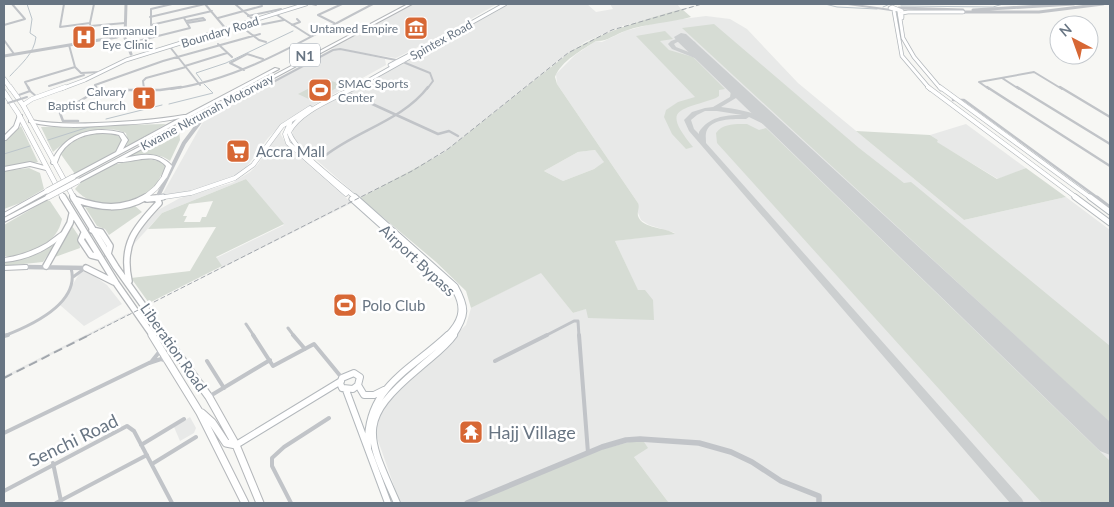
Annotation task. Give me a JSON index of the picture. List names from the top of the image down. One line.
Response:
{"streets":{"highway":["N1","Kwame Nkrumah Motorway","Liberation Road"],"main road":["Boundary Road","Spintex Road","Airport Bypass"],"street":["Senchi Road"]},"crossings":[["Boundary Road","Liberation Road"],["Spintex Road","Airport Bypass"]],"places":{"museum":["Untamed Empire"],"hospital":["Emmanuel Eye Clinic"],"sports":["SMAC Sports Center","Polo Club"],"church":["Calvary Baptist Church"],"supermarket":["Accra Mall"],"temple":["Hajj Village"]},"north":"top left"}
